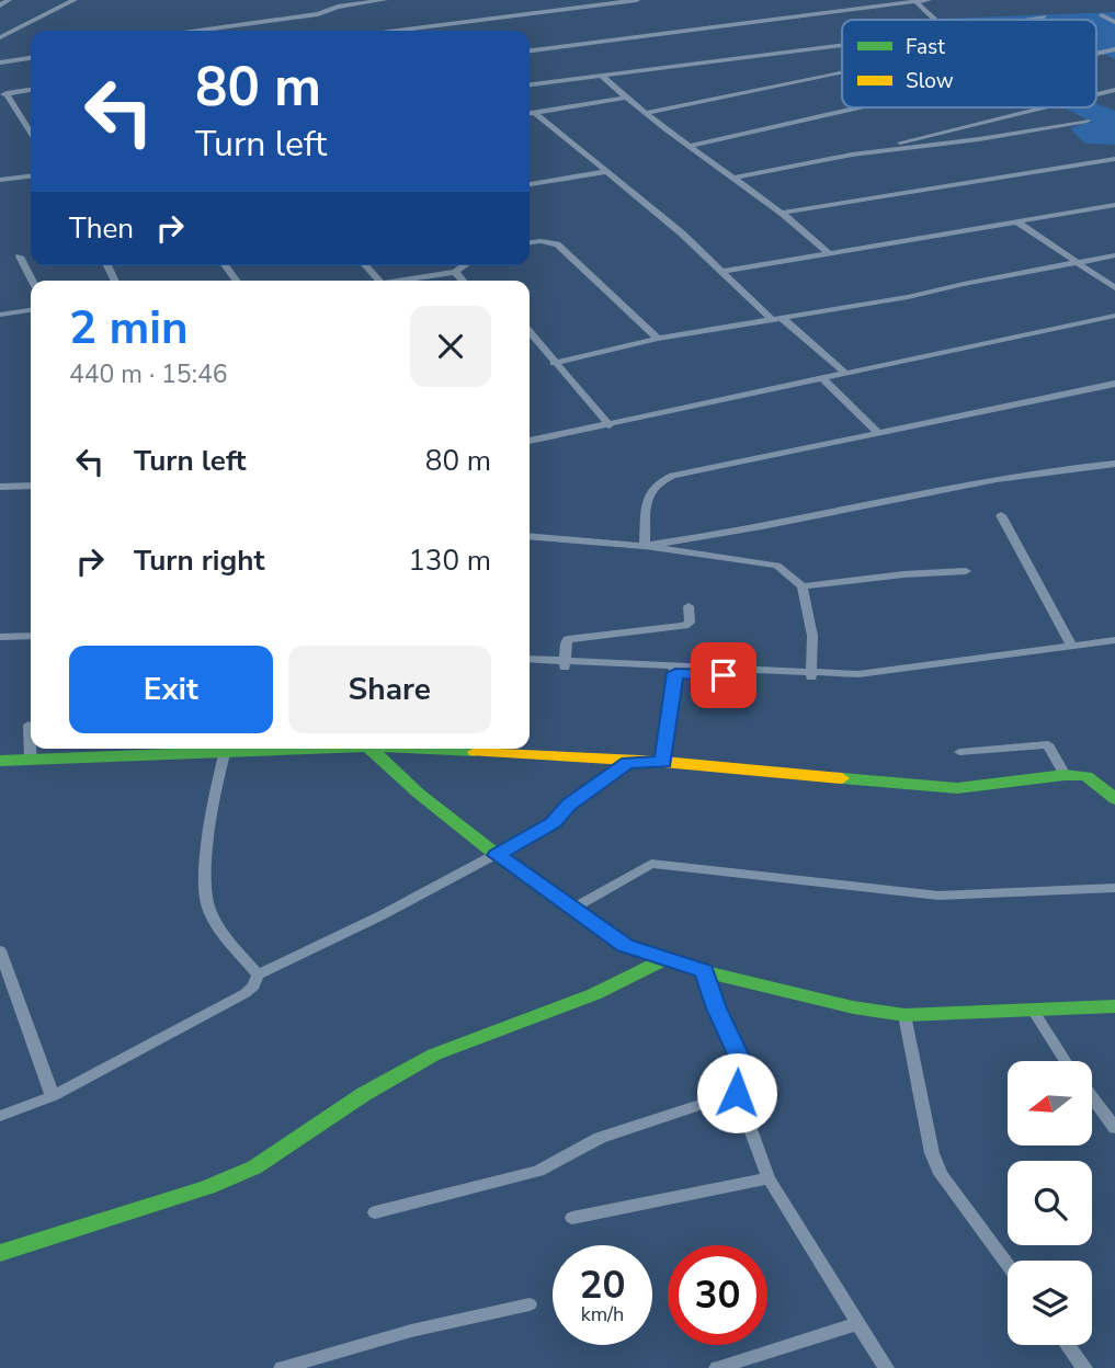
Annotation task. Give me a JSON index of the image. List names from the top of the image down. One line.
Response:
{"legend":["Fast","Slow"],"north":"left","page":{"turn":["80 m","Turn left"],"then":"Then","heading":["2 min","440 m · 15:46"],"list":[{"name":"Turn left","value":"80 m"},{"name":"Turn right","value":"130 m"}],"buttons":["Exit","Share"],"speed":"20 km/h","limit":"30"}}
